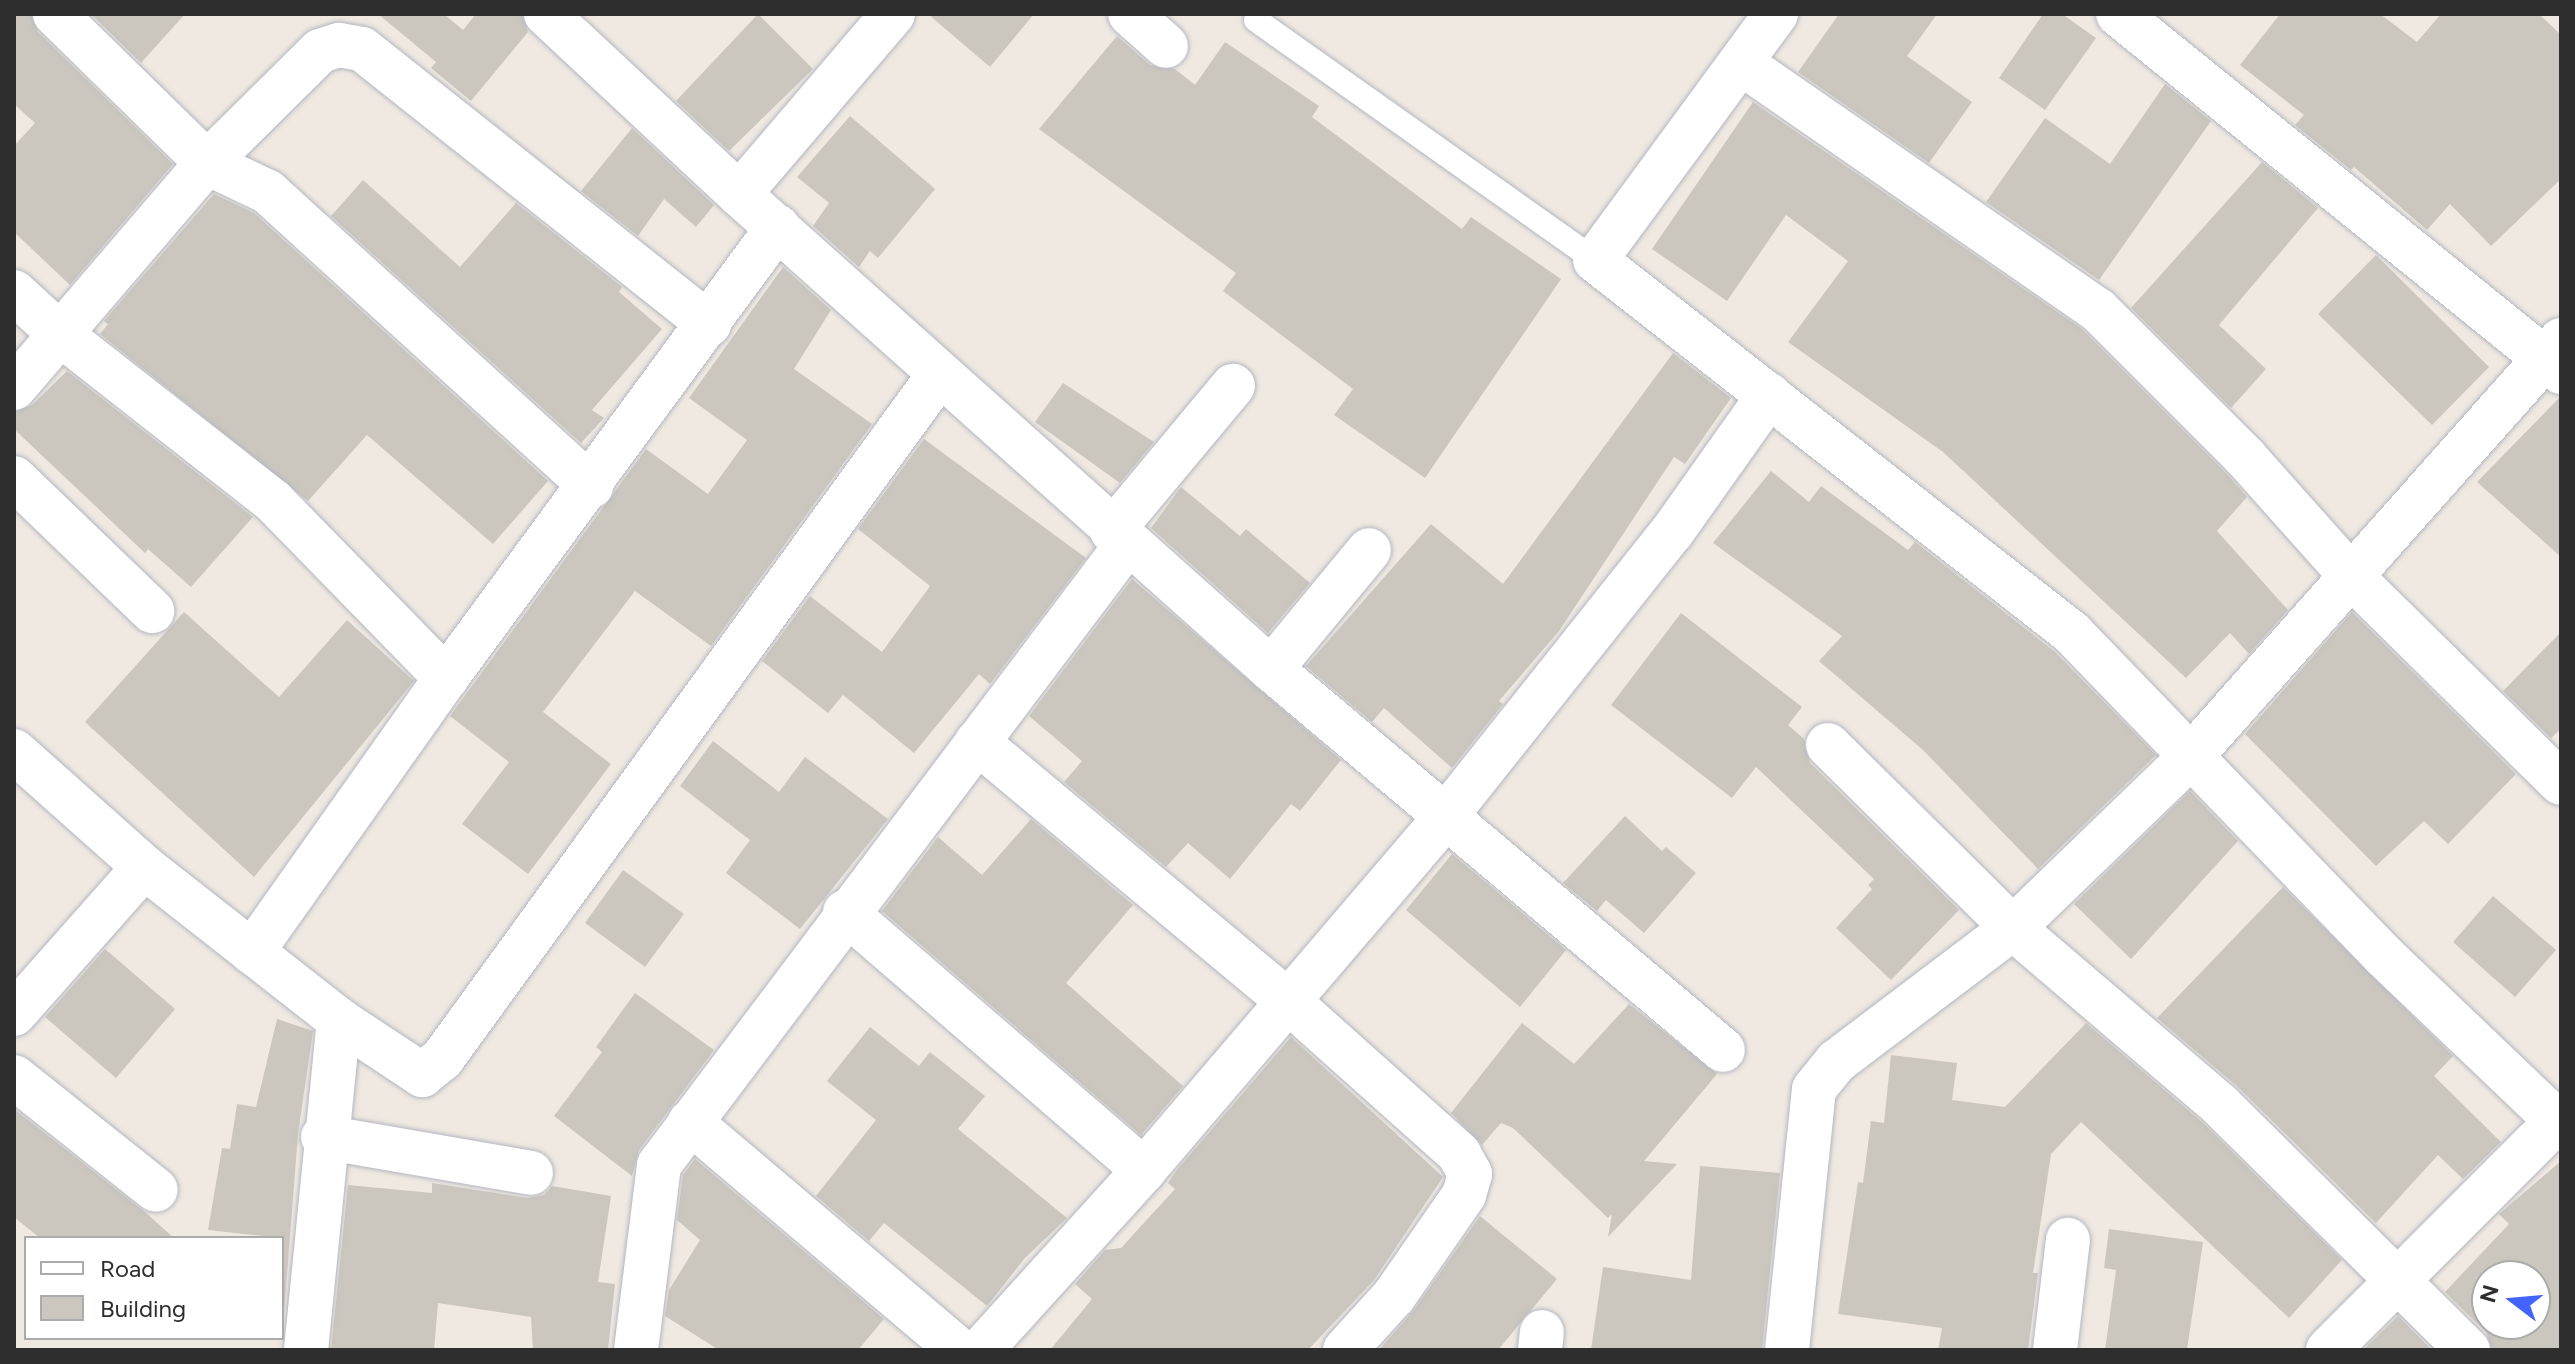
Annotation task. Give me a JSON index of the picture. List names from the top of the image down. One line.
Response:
{"legend":["Road","Building"],"north":"left"}
